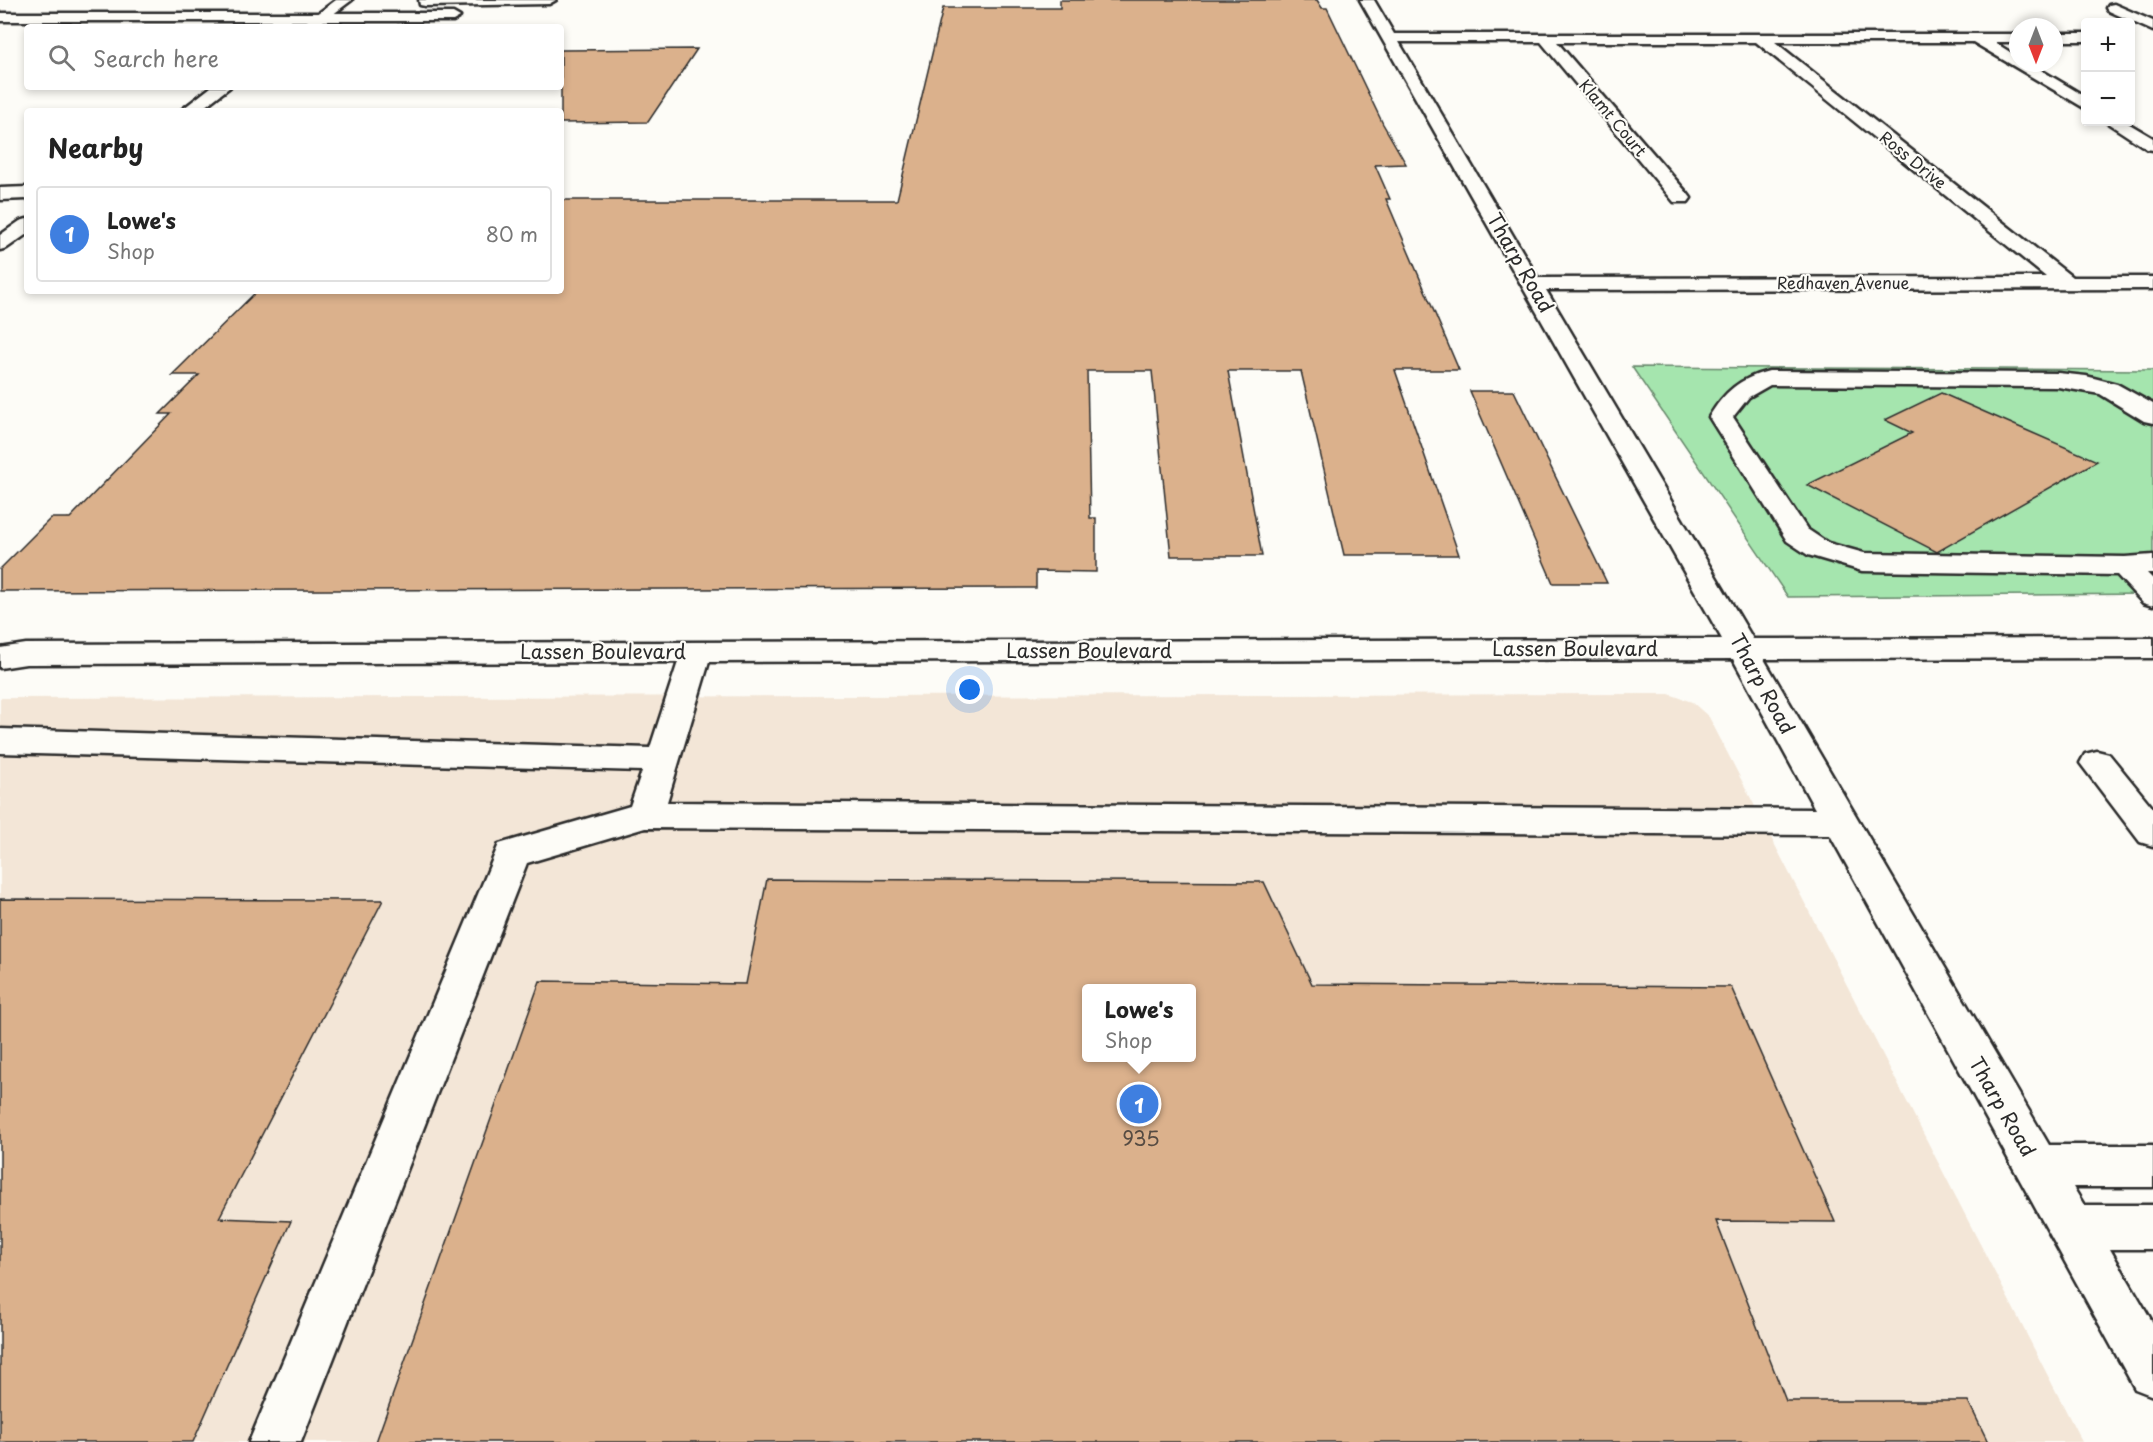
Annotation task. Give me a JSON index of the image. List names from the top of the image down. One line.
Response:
{"streets":{"street":["Klamt Court","Ross Drive","Tharp Road","Redhaven Avenue","Lassen Boulevard"]},"crossings":[["Ross Drive","Redhaven Avenue"],["Tharp Road","Redhaven Avenue"],["Tharp Road","Lassen Boulevard"]],"house_numbers":["935"],"north":"bottom","page":{"map_buttons":["+","−"],"search":"Search here","heading":"Nearby","list":[{"mark":"1","name":"Lowe's","note":"Shop","value":"80 m"}],"popup":["Lowe's","Shop"],"pins":"1"}}
